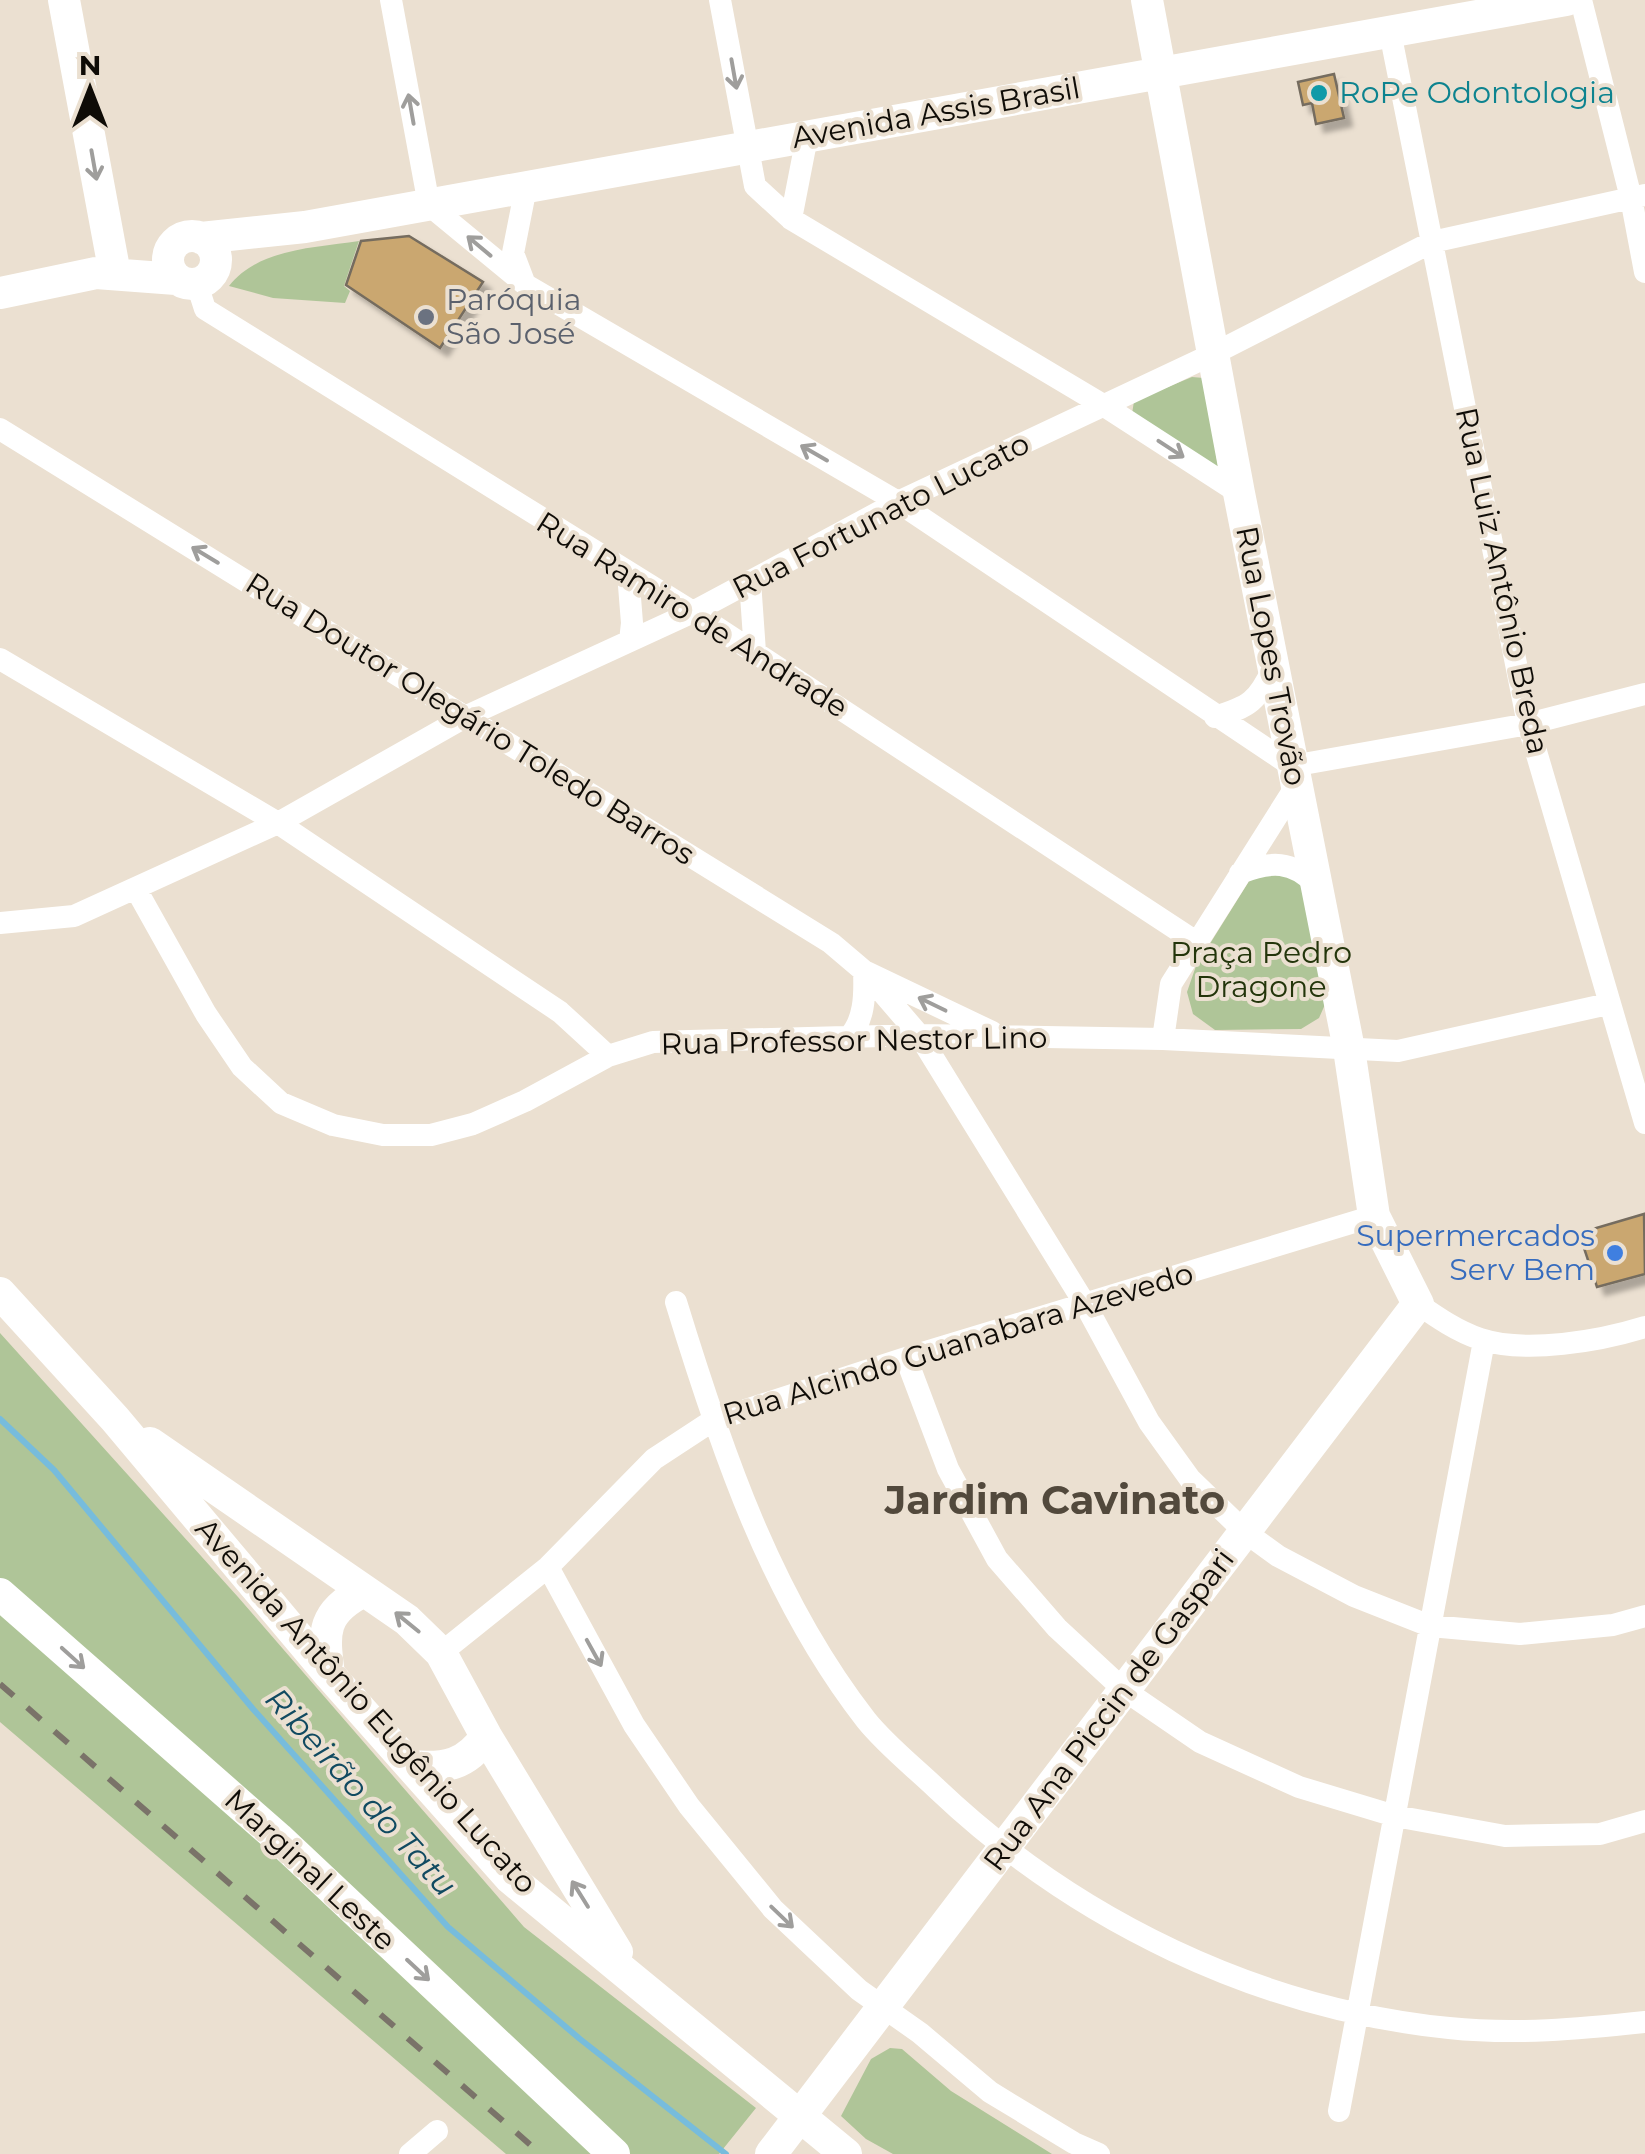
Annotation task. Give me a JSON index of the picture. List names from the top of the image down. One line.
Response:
{"streets":{"main road":["Avenida Assis Brasil","Rua Lopes Trovão","Avenida Antônio Eugênio Lucato","Rua Ana Piccin de Gaspari","Marginal Leste"],"street":["Rua Fortunato Lucato","Rua Luiz Antônio Breda","Rua Ramiro de Andrade","Rua Doutor Olegário Toledo Barros","Rua Professor Nestor Lino","Rua Alcindo Guanabara Azevedo"]},"crossings":[["Avenida Assis Brasil","Rua Luiz Antônio Breda"],["Avenida Assis Brasil","Rua Ramiro de Andrade"],["Avenida Assis Brasil","Rua Lopes Trovão"],["Rua Fortunato Lucato","Rua Luiz Antônio Breda"],["Rua Fortunato Lucato","Rua Ramiro de Andrade"],["Rua Fortunato Lucato","Rua Lopes Trovão"],["Rua Fortunato Lucato","Rua Doutor Olegário Toledo Barros"],["Rua Fortunato Lucato","Rua Professor Nestor Lino"],["Rua Luiz Antônio Breda","Rua Professor Nestor Lino"],["Rua Lopes Trovão","Rua Professor Nestor Lino"],["Rua Lopes Trovão","Rua Alcindo Guanabara Azevedo"],["Rua Lopes Trovão","Rua Ana Piccin de Gaspari"],["Rua Doutor Olegário Toledo Barros","Rua Professor Nestor Lino"],["Rua Doutor Olegário Toledo Barros","Rua Alcindo Guanabara Azevedo"],["Rua Doutor Olegário Toledo Barros","Rua Ana Piccin de Gaspari"],["Rua Alcindo Guanabara Azevedo","Avenida Antônio Eugênio Lucato"]],"one_way":["Marginal Leste"],"districts":["Jardim Cavinato"],"water":["Ribeirão do Tatu"],"parks":["Praça Pedro Dragone"],"places":["RoPe Odontologia","Paróquia São José","Supermercados Serv Bem"],"north":"top"}
